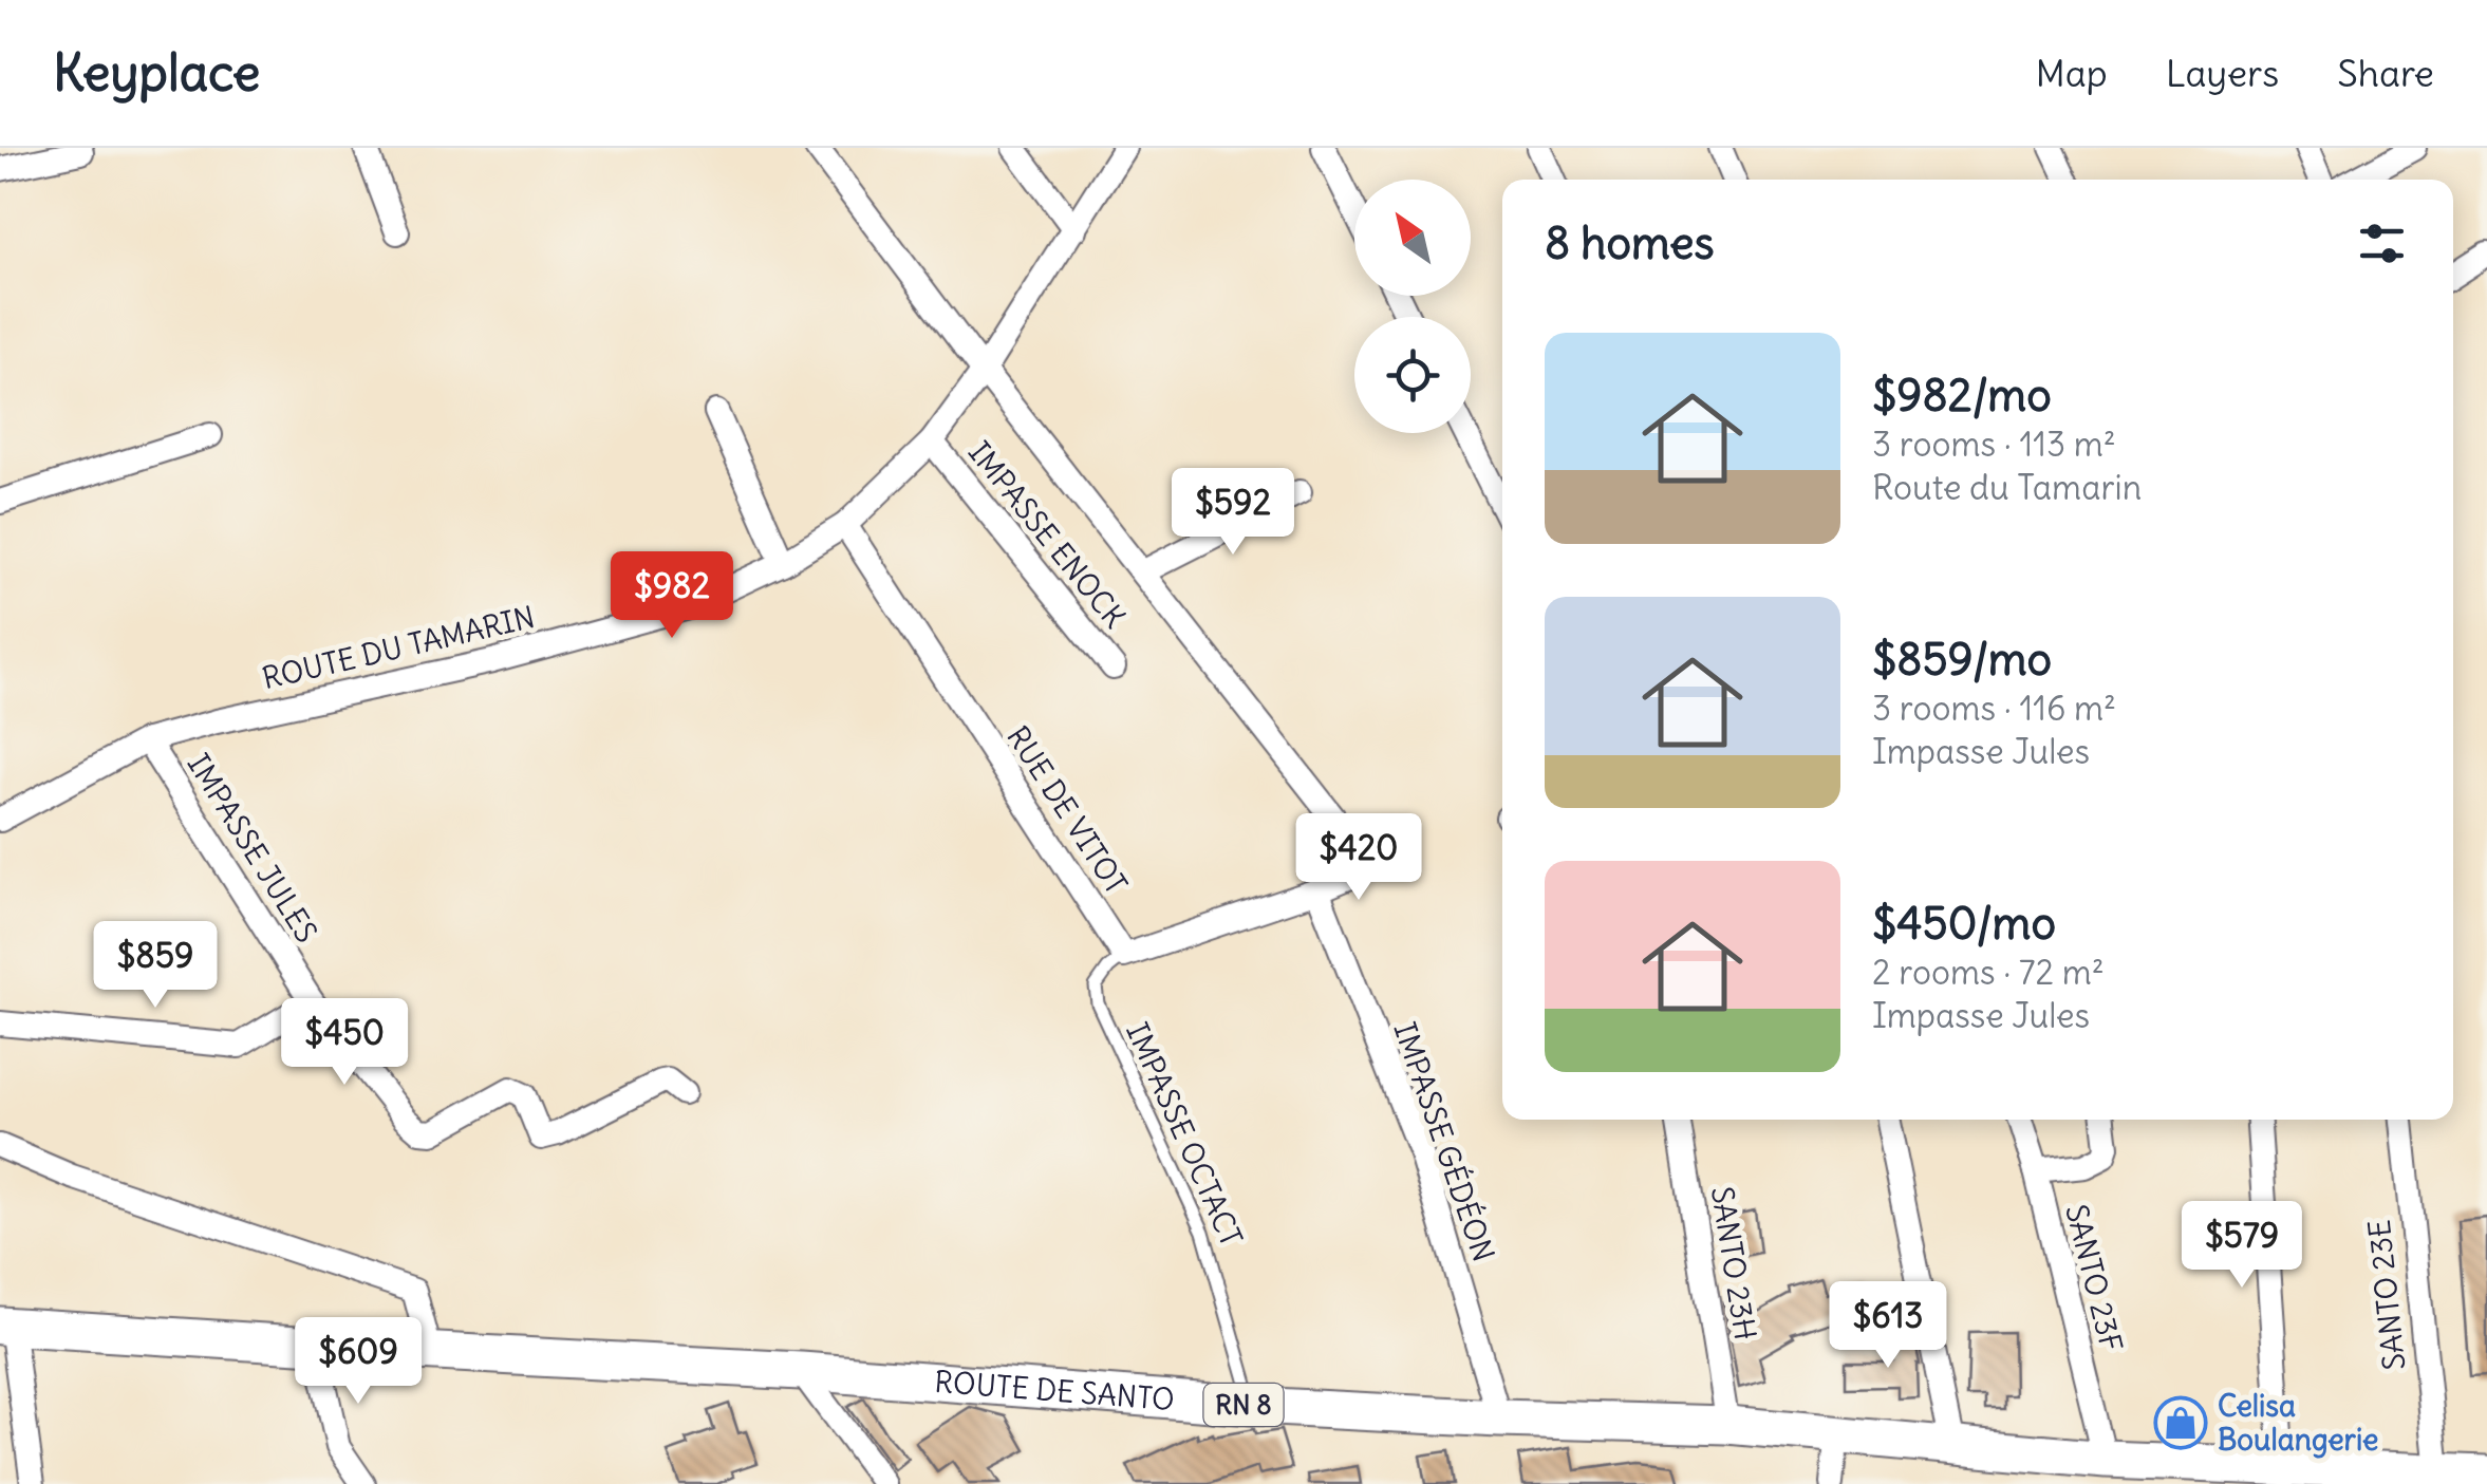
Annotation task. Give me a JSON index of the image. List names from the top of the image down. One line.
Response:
{"streets":{"main road":["ROUTE DE SANTO","RN 8"],"street":["IMPASSE ENOCK","ROUTE DU TAMARIN","RUE DE VITOT","IMPASSE JULES","IMPASSE GÉDÉON","SANTO 23H","SANTO 23F","SANTO 23E"],"lane":["IMPASSE OCTACT"]},"crossings":[["IMPASSE ENOCK","ROUTE DU TAMARIN"],["ROUTE DU TAMARIN","RUE DE VITOT"],["ROUTE DU TAMARIN","IMPASSE JULES"],["RUE DE VITOT","IMPASSE OCTACT"],["IMPASSE OCTACT","ROUTE DE SANTO"],["IMPASSE GÉDÉON","ROUTE DE SANTO"],["SANTO 23H","ROUTE DE SANTO"],["SANTO 23F","ROUTE DE SANTO"],["SANTO 23E","ROUTE DE SANTO"]],"places":{"shop":["Celisa Boulangerie"]},"north":"top left","page":{"header":"Keyplace","nav":["Map","Layers","Share"],"heading":"8 homes","list":[{"name":"$982/mo","note":"3 rooms · 113 m² · Route du Tamarin"},{"name":"$859/mo","note":"3 rooms · 116 m² · Impasse Jules"},{"name":"$450/mo","note":"2 rooms · 72 m² · Impasse Jules"}],"price":["$592","$982","$420","$859","$450","$579","$613","$609"]}}
